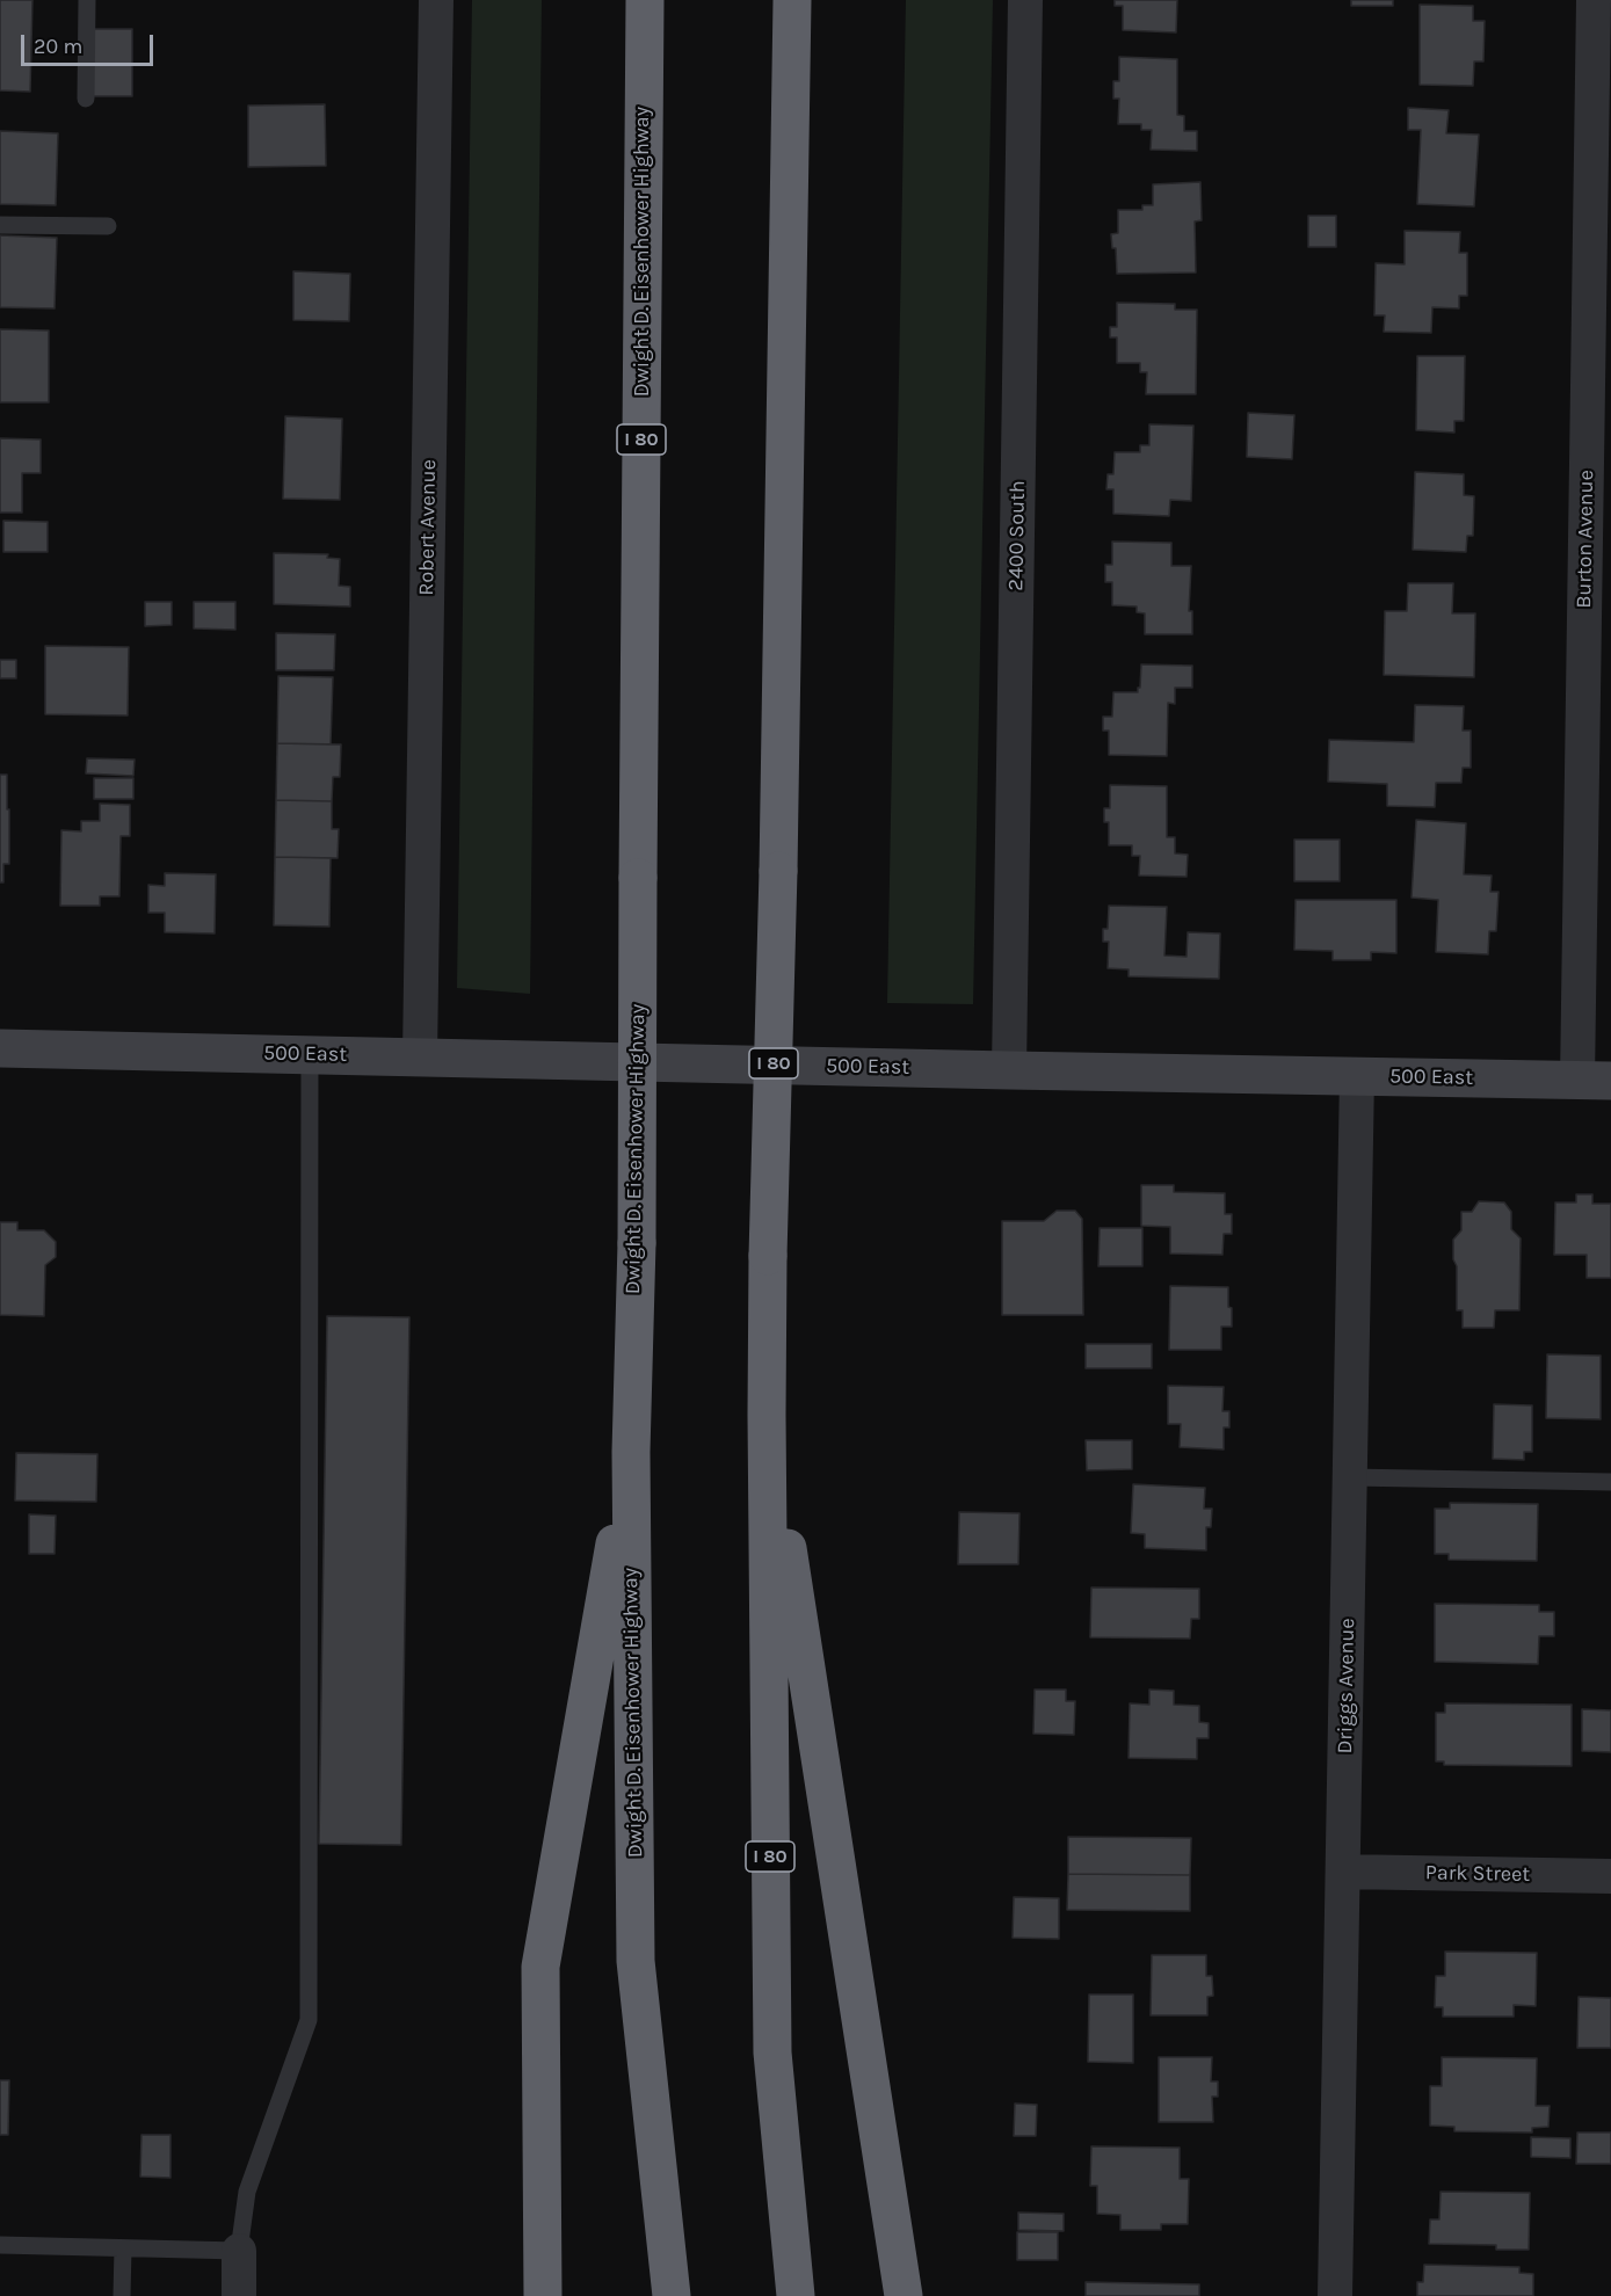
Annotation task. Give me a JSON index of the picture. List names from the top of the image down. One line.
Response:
{"streets":{"highway":["Dwight D. Eisenhower Highway","I 80"],"street":["Robert Avenue","2400 South","Burton Avenue","500 East","Driggs Avenue","Park Street"]},"crossings":[["Robert Avenue","500 East"],["2400 South","500 East"],["Burton Avenue","500 East"],["500 East","Driggs Avenue"],["Driggs Avenue","Park Street"]],"scale_bar":"20 m"}
